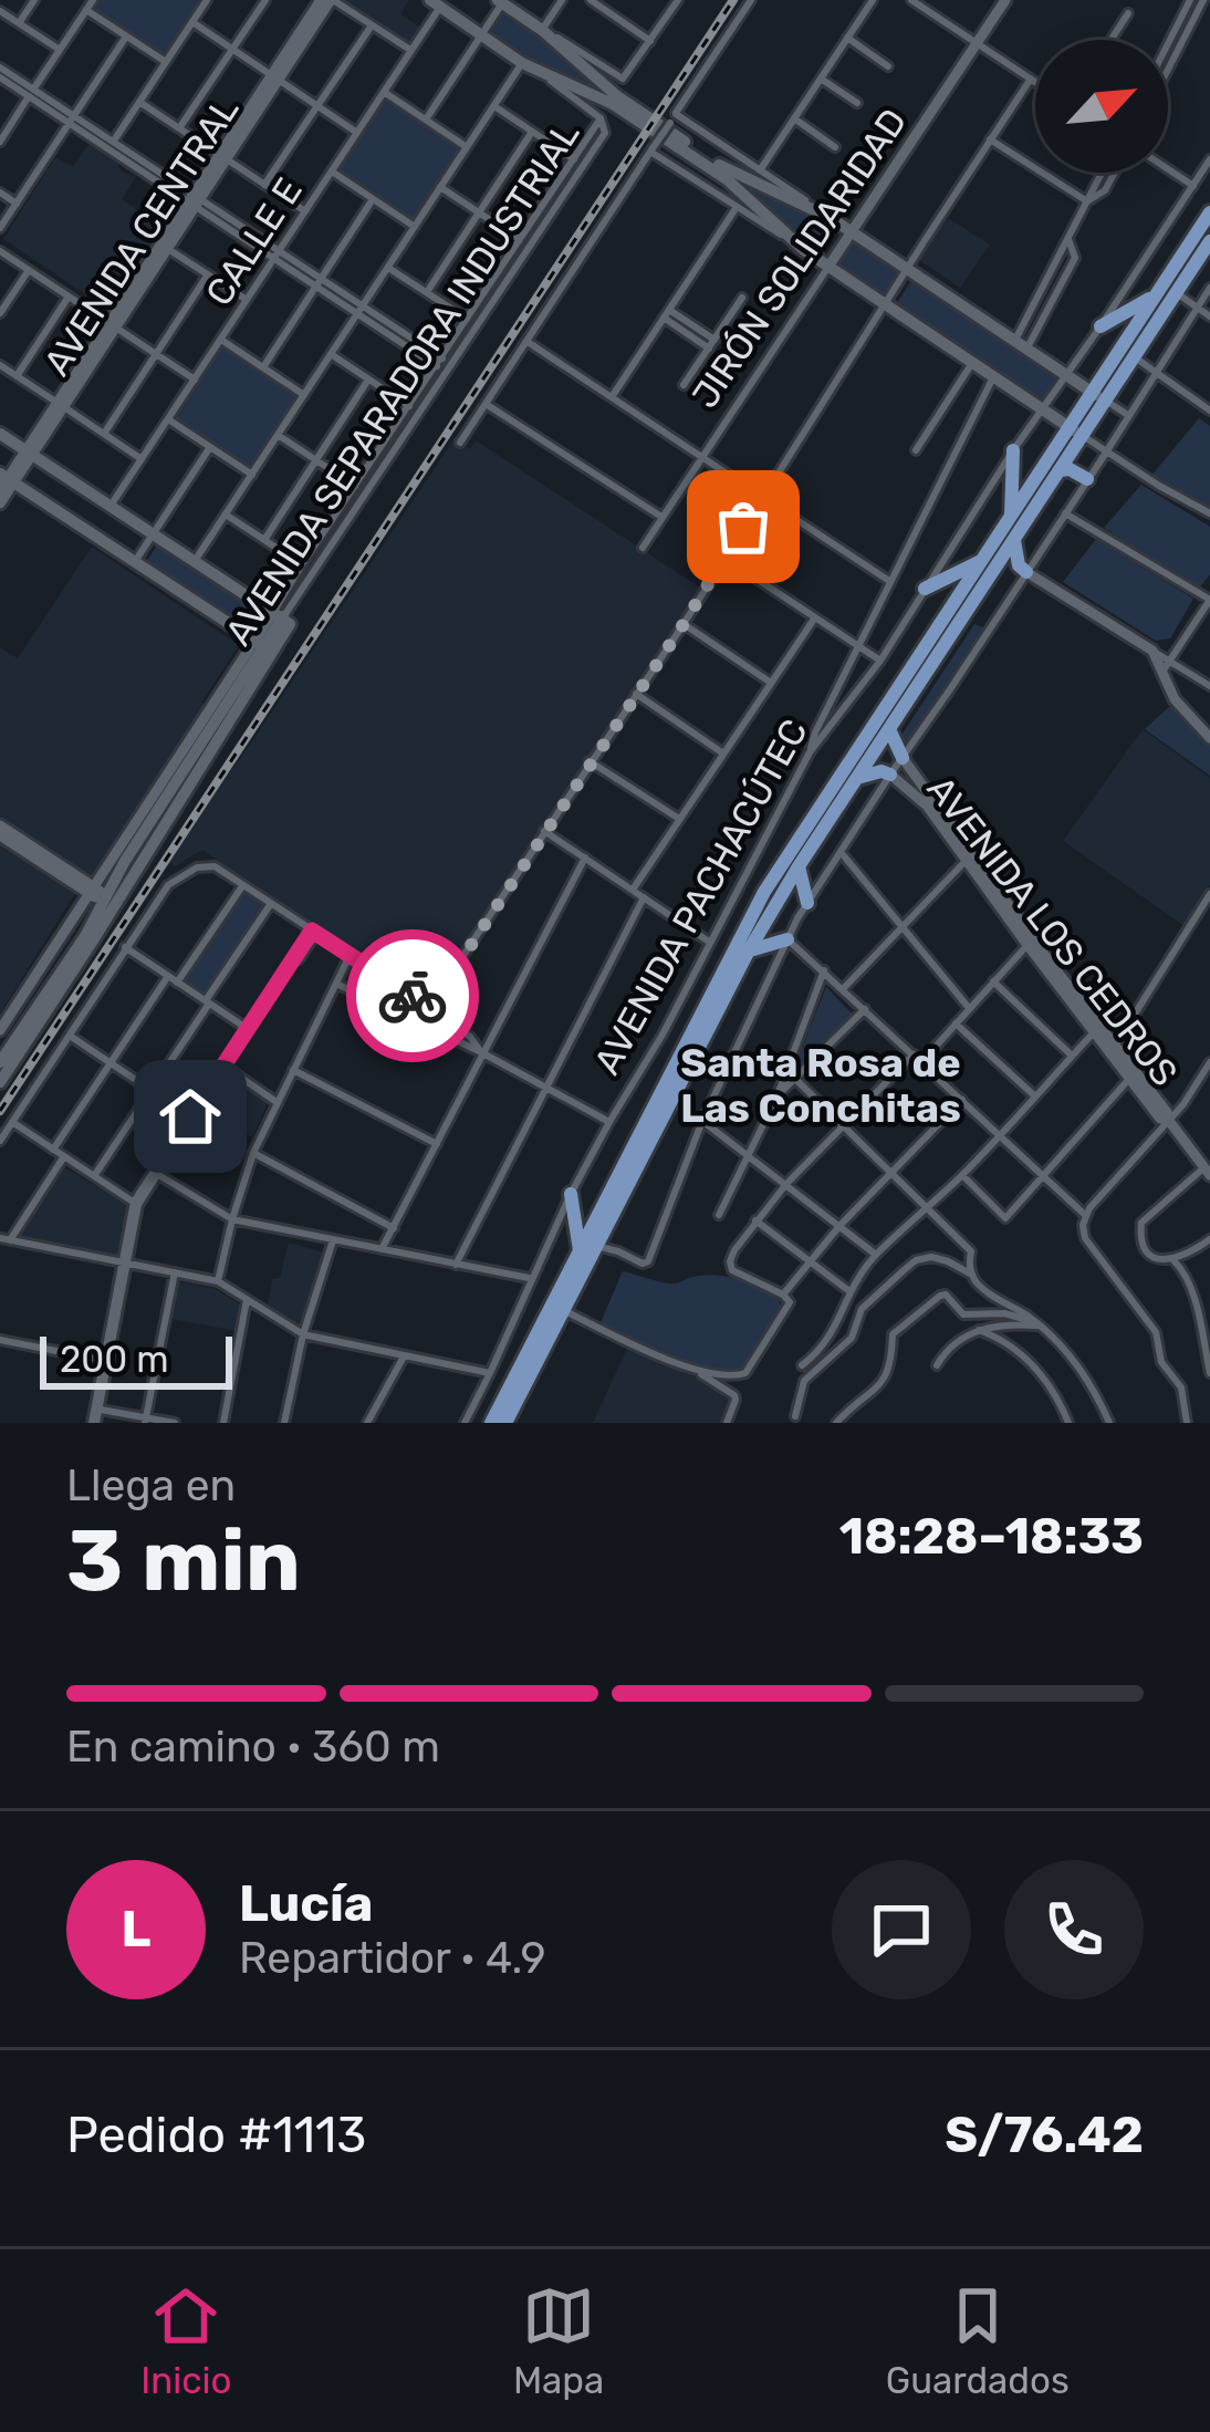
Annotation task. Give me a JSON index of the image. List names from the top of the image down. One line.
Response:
{"streets":{"main road":["AVENIDA SEPARADORA INDUSTRIAL","AVENIDA PACHACÚTEC"],"street":["AVENIDA CENTRAL","CALLE E","JIRÓN SOLIDARIDAD","AVENIDA LOS CEDROS"]},"districts":["Santa Rosa de Las Conchitas"],"scale_bar":"200 m","north":"top right","page":{"scale":"200 m","heading":["3 min","Llega en","18:28–18:33"],"panel":["Lucía","Repartidor · 4.9","Pedido #1113","S/76.42"],"bar":"En camino · 360 m","round":"L","tabs":["Inicio","Mapa","Guardados"]}}
